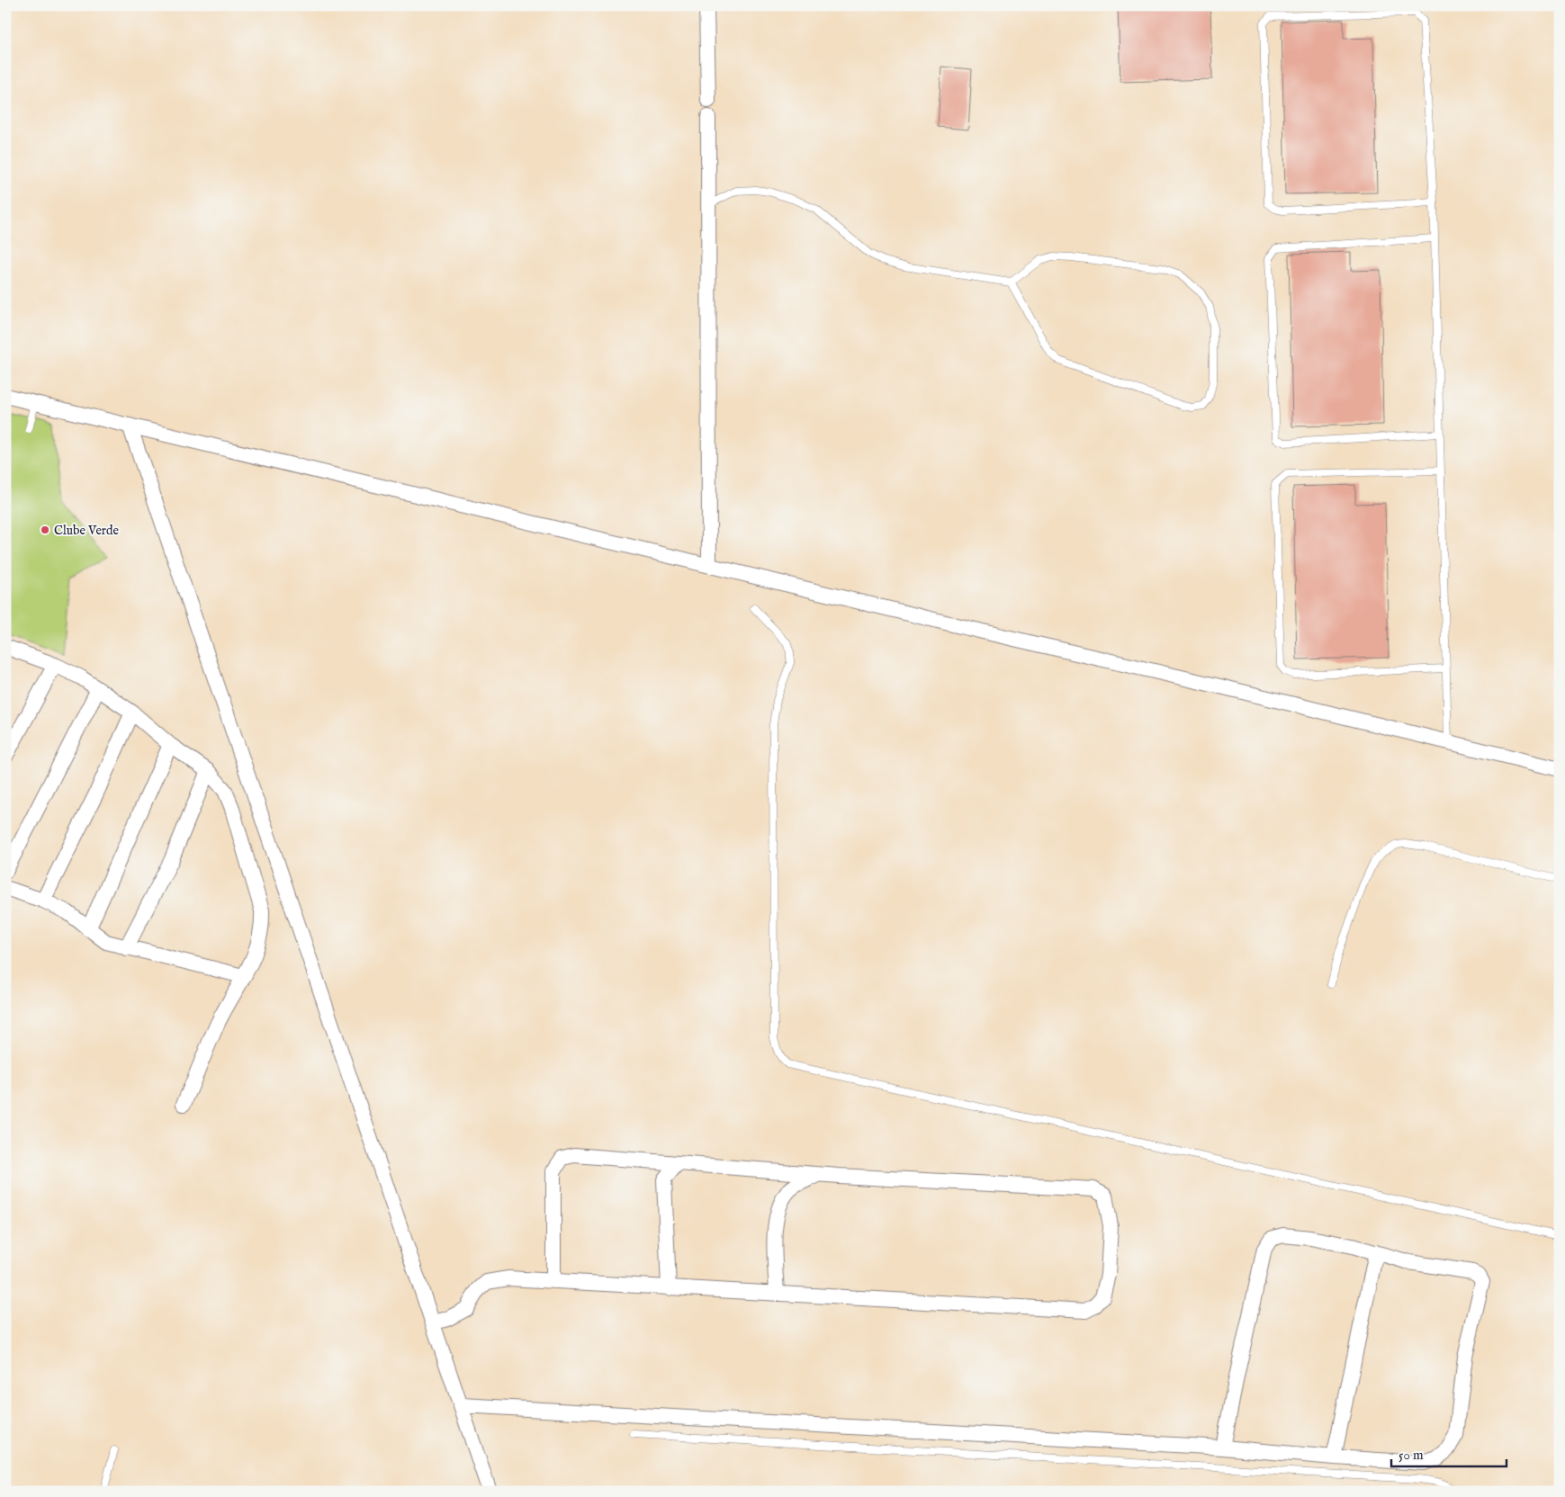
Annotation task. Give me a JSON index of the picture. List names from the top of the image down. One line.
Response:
{"places":["Clube Verde"],"scale_bar":"50 m"}
